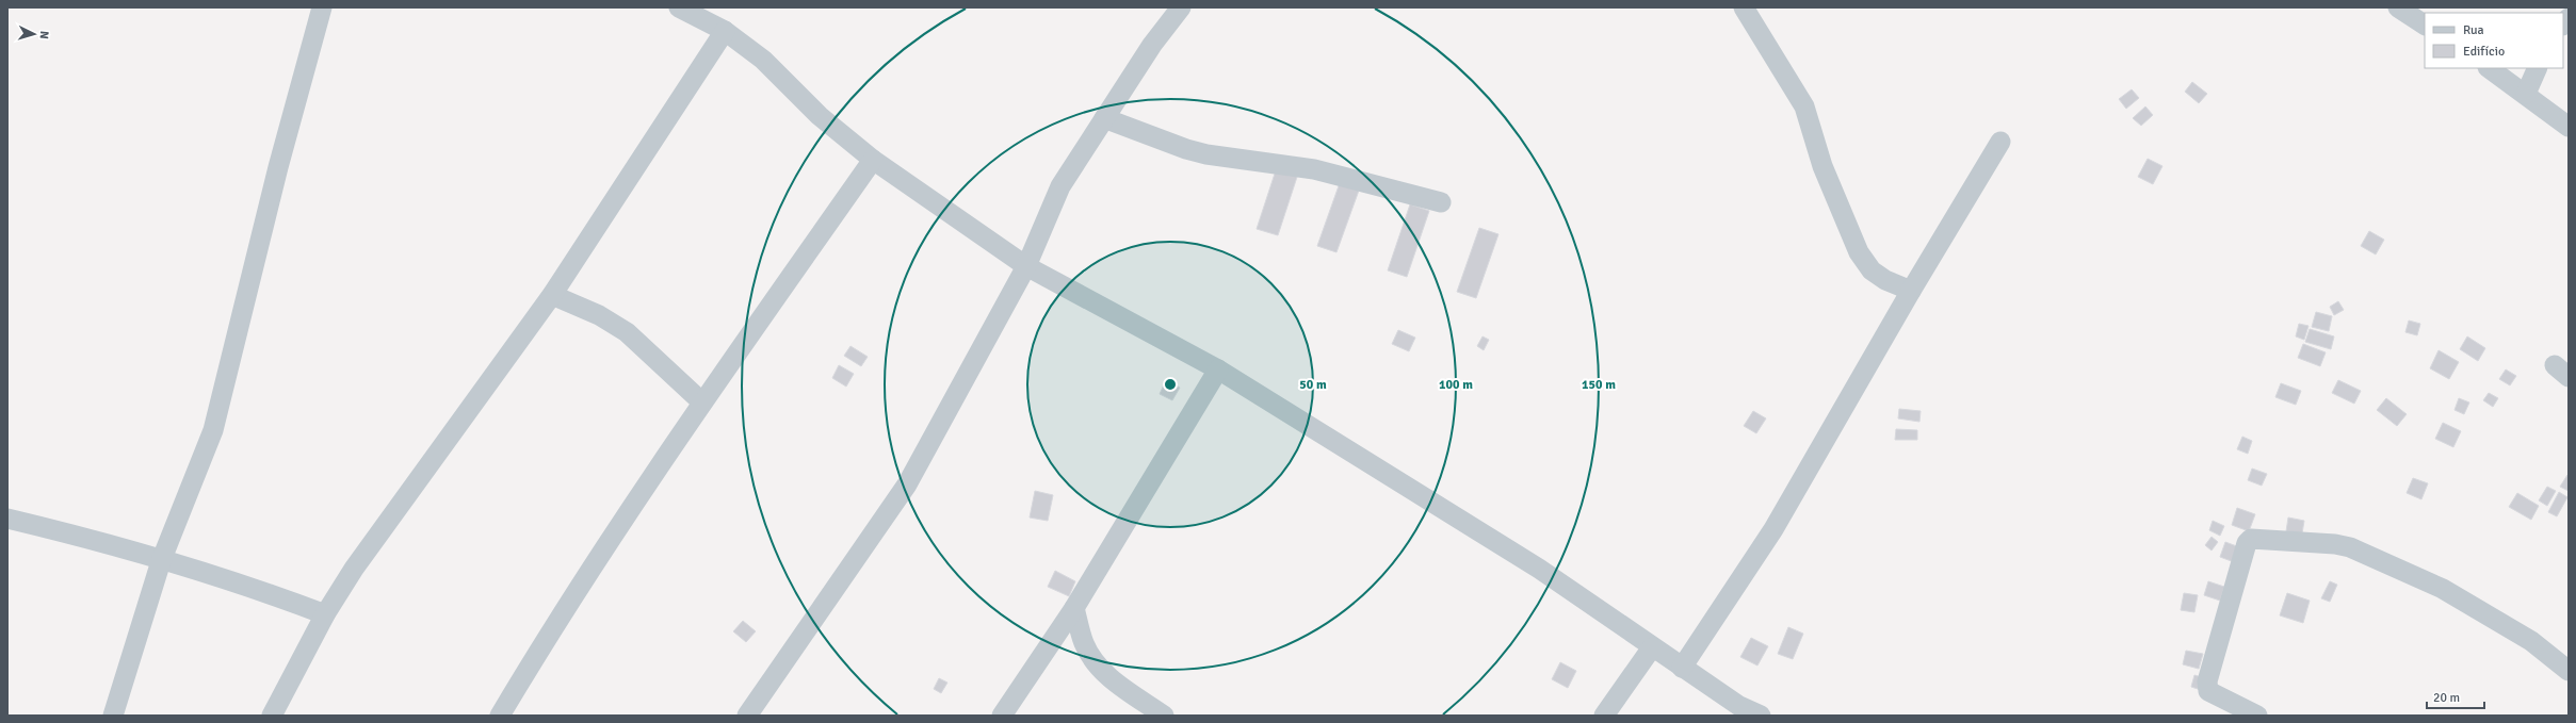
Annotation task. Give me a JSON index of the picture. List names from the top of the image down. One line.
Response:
{"legend":["Rua","Edifício"],"scale_bar":"20 m","north":"right","rings":["50 m","100 m","150 m"]}
